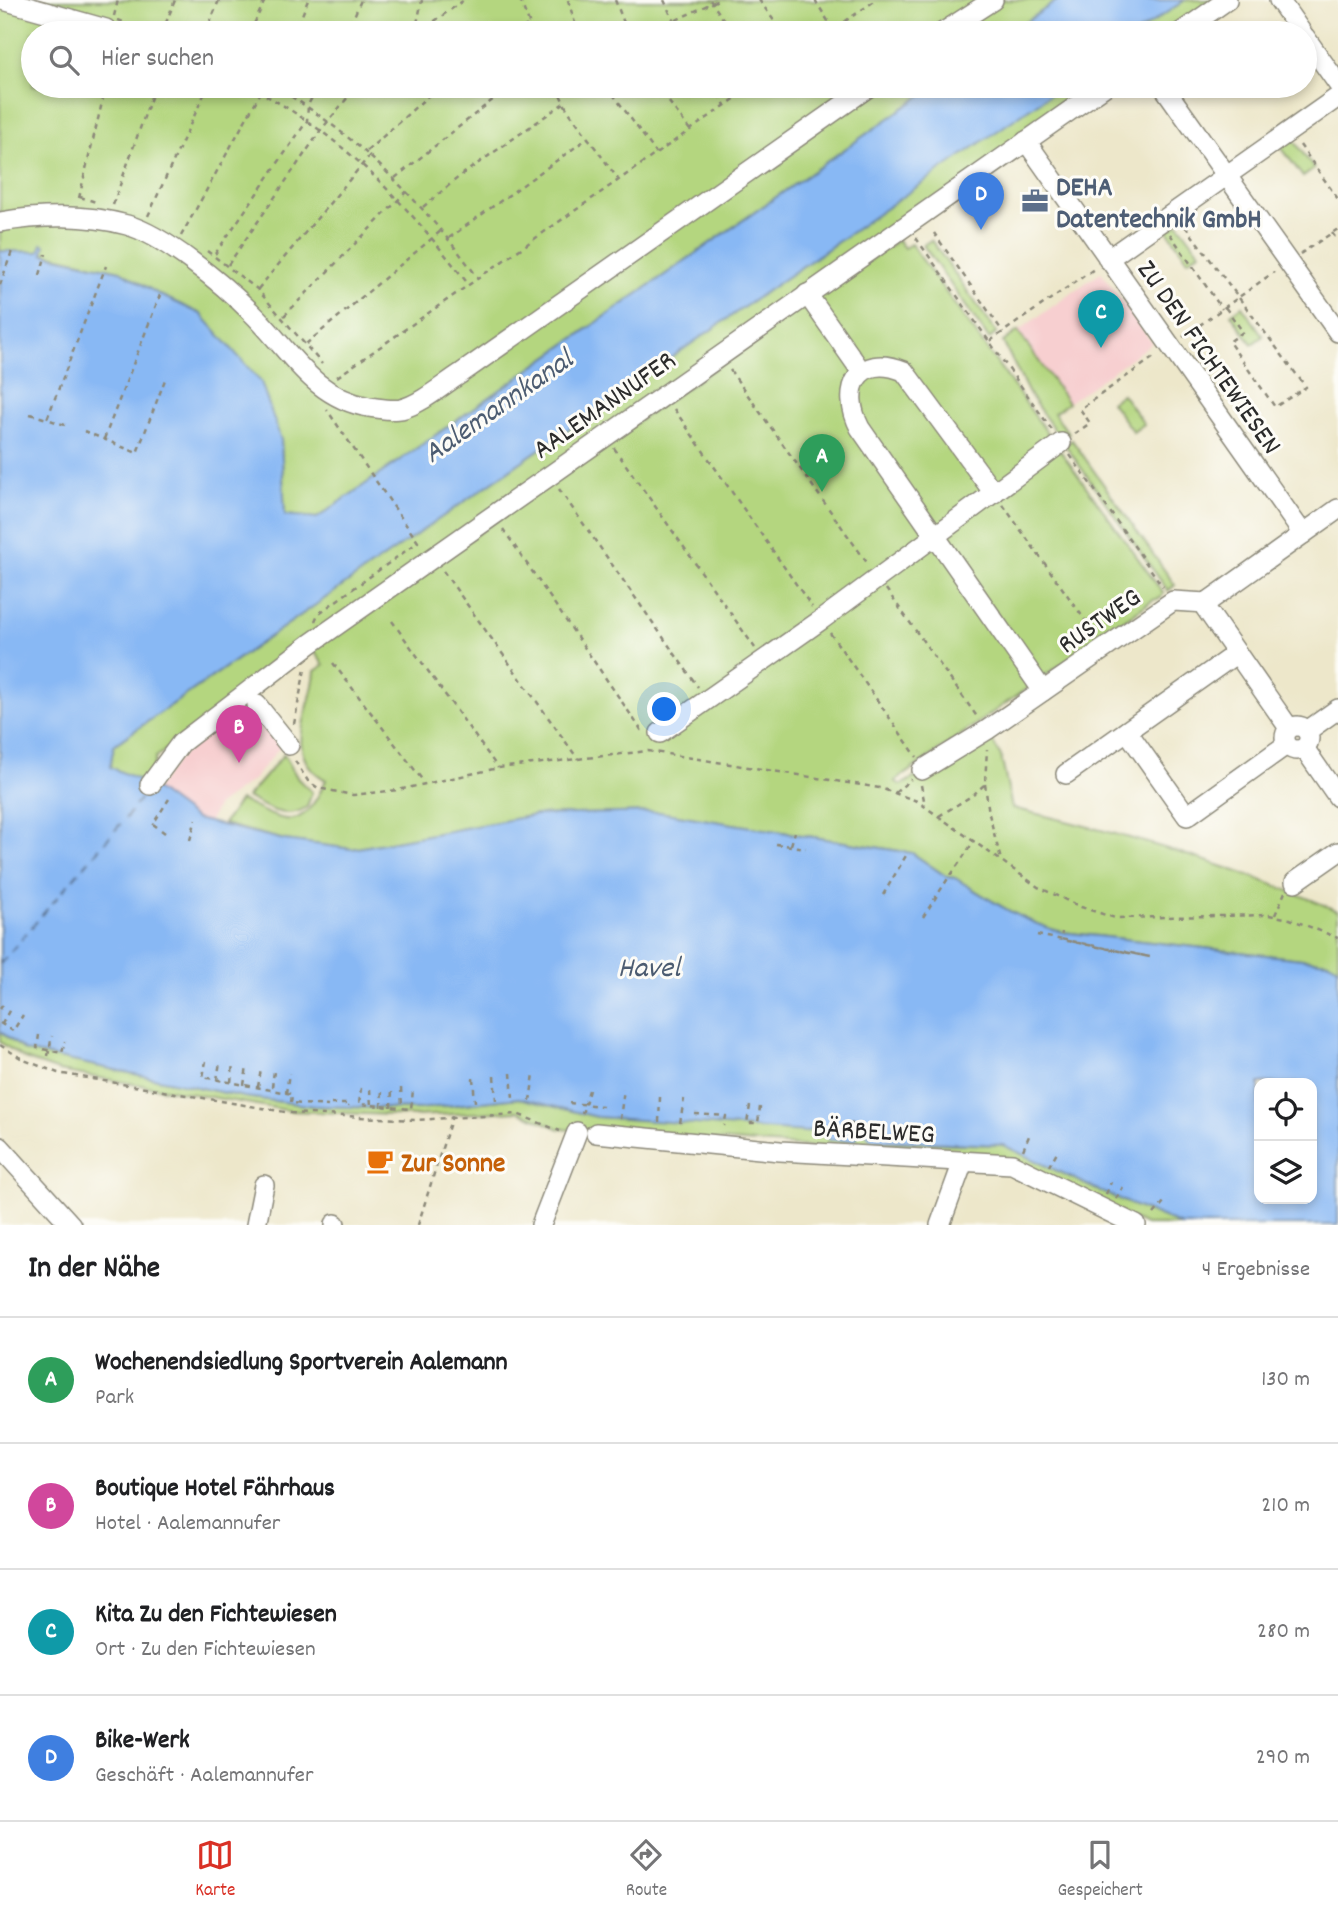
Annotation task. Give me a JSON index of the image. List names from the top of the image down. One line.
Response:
{"streets":{"street":["ZU DEN FICHTEWIESEN","AALEMANNUFER","RUSTWEG","BÄRBELWEG"]},"crossings":[["ZU DEN FICHTEWIESEN","AALEMANNUFER"]],"water":["Aalemannkanal","Havel"],"places":{"office":["DEHA Datentechnik GmbH"],"cafe":["Zur Sonne"]},"page":{"search":"Hier suchen","pins":["D","C","A","B"],"heading":["In der Nähe","4 Ergebnisse"],"list":[{"mark":"A","name":"Wochenendsiedlung Sportverein Aalemann","note":"Park","value":"130 m"},{"mark":"B","name":"Boutique Hotel Fährhaus","note":"Hotel · Aalemannufer","value":"210 m"},{"mark":"C","name":"Kita Zu den Fichtewiesen","note":"Ort · Zu den Fichtewiesen","value":"280 m"},{"mark":"D","name":"Bike-Werk","note":"Geschäft · Aalemannufer","value":"290 m"}],"nav":["Karte","Route","Gespeichert"]}}
